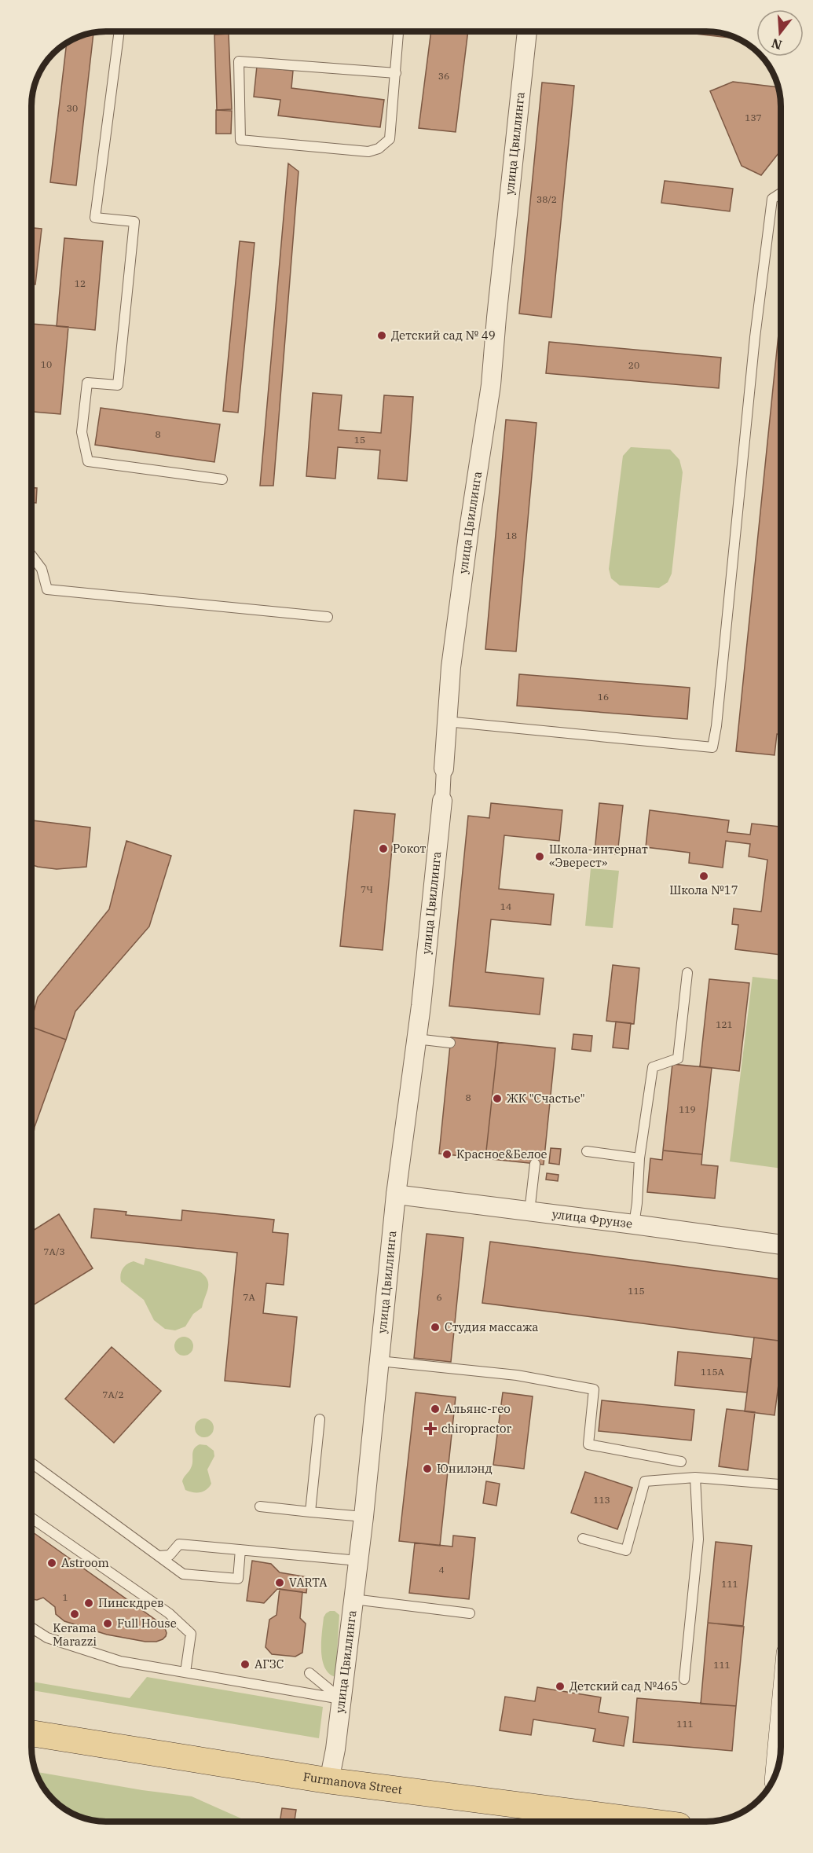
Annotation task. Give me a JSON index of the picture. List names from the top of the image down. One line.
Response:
{"streets":{"main road":["Furmanova Street"],"street":["улица Цвиллинга","улица Фрунзе"]},"crossings":[["улица Цвиллинга","улица Фрунзе"],["улица Цвиллинга","Furmanova Street"]],"places":{"other":["Детский сад № 49","Рокот","Школа-интернат «Эверест»","Школа №17","ЖК \"Счастье\"","Красное&Белое","Студия массажа","Альянс-гео","Юнилэнд","Astroom","VARTA","Пинскдрев","Kerama Marazzi","Full House","АГЗС","Детский сад №465"],"health":["chiropractor"]},"house_numbers":["36","30","137","38/2","12","10","20","8","15","18","16","7Ч","14","121","8","119","7А/3","115","7А","6","115А","7А/2","113","4","111","1","111","111"],"north":"bottom"}
